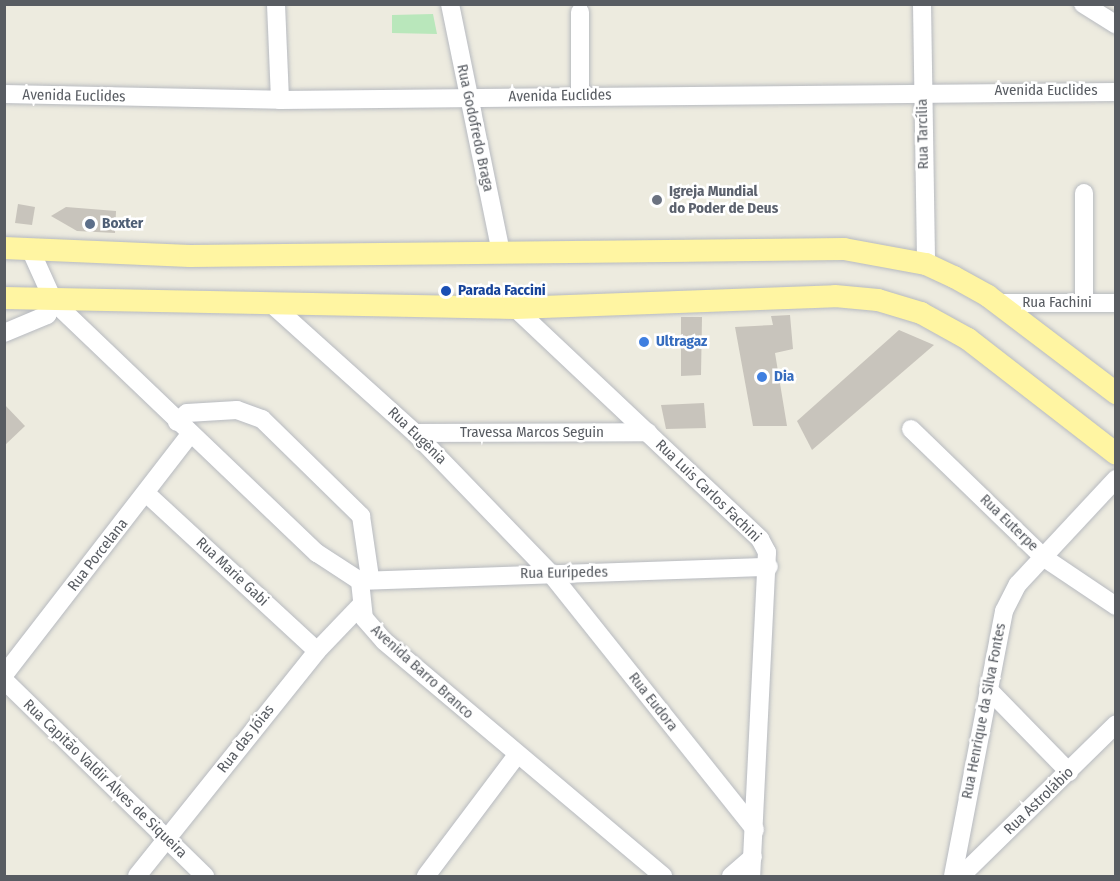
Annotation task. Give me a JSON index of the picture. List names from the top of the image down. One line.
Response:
{"streets":{"street":["Avenida Euclides","Rua Godofredo Braga","Rua Tarcília","Rua Fachini","Travessa Marcos Seguin","Rua Eugênia","Rua Luis Carlos Fachini","Rua Euterpe","Rua Porcelana","Rua Marie Gabi","Rua Eurípedes","Avenida Barro Branco","Rua Eudora","Rua Henrique da Silva Fontes","Rua das Jóias","Rua Capitão Valdir Alves de Siqueira","Rua Astrolábio"]},"crossings":[["Avenida Euclides","Rua Godofredo Braga"],["Avenida Euclides","Rua Tarcília"],["Travessa Marcos Seguin","Rua Eugênia"],["Travessa Marcos Seguin","Rua Luis Carlos Fachini"],["Rua Eugênia","Rua Eurípedes"],["Rua Eugênia","Rua Eudora"],["Rua Luis Carlos Fachini","Rua Eurípedes"],["Rua Luis Carlos Fachini","Rua Eudora"],["Rua Euterpe","Rua Henrique da Silva Fontes"],["Rua Porcelana","Rua Marie Gabi"],["Rua Marie Gabi","Rua das Jóias"],["Rua Eurípedes","Rua Eudora"],["Avenida Barro Branco","Rua das Jóias"],["Rua das Jóias","Rua Capitão Valdir Alves de Siqueira"]],"places":["Igreja Mundial do Poder de Deus","Boxter","Parada Faccini","Ultragaz","Dia"]}
